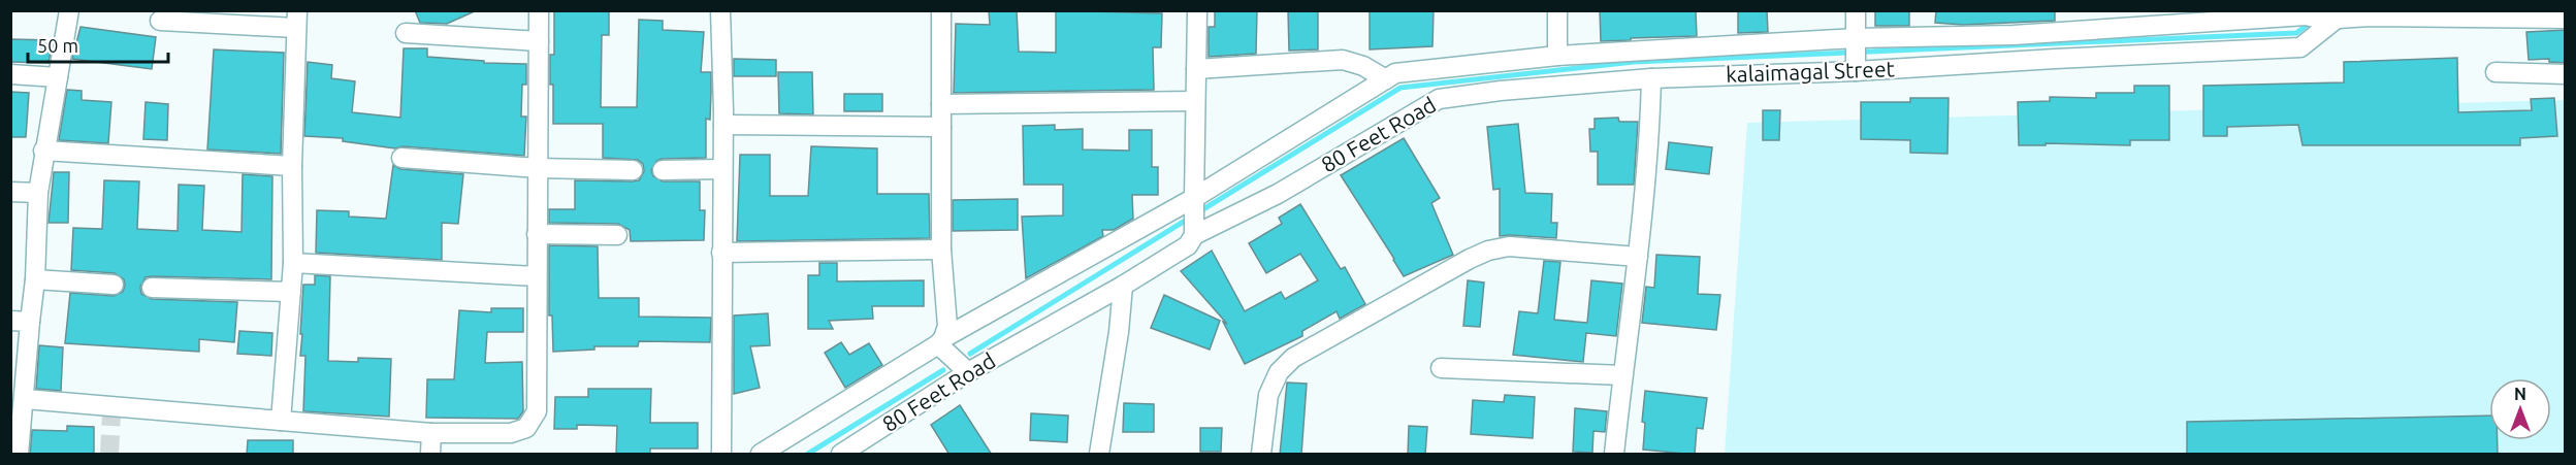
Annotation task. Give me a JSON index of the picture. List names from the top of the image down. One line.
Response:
{"streets":{"street":["kalaimagal Street","80 Feet Road"]},"crossings":[["kalaimagal Street","80 Feet Road"]],"scale_bar":"50 m","north":"top"}
